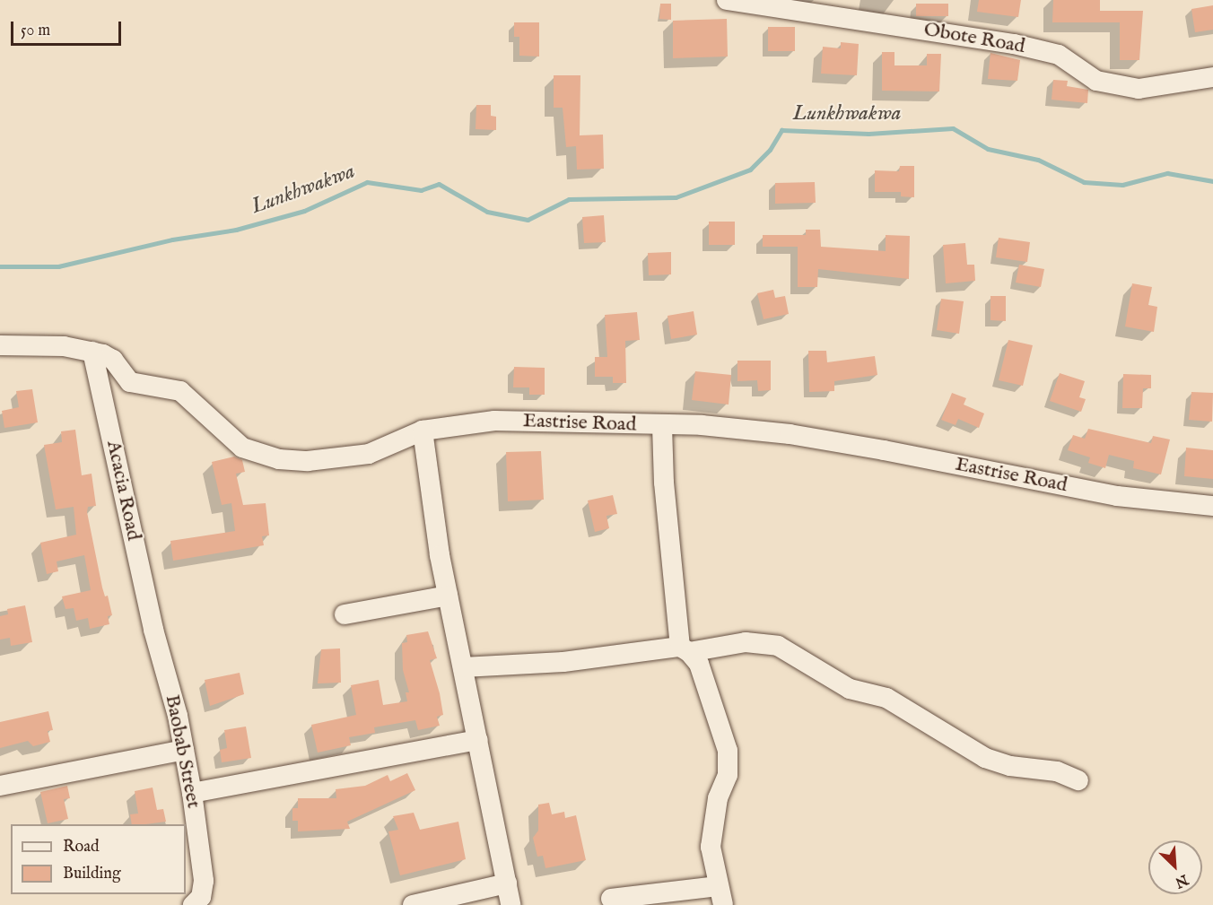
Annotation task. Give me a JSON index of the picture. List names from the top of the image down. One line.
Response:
{"streets":{"street":["Obote Road","Eastrise Road","Acacia Road","Baobab Street"]},"crossings":[["Eastrise Road","Acacia Road"],["Acacia Road","Baobab Street"]],"water":["Lunkhwakwa"],"legend":["Road","Building"],"scale_bar":"50 m","north":"bottom right"}
